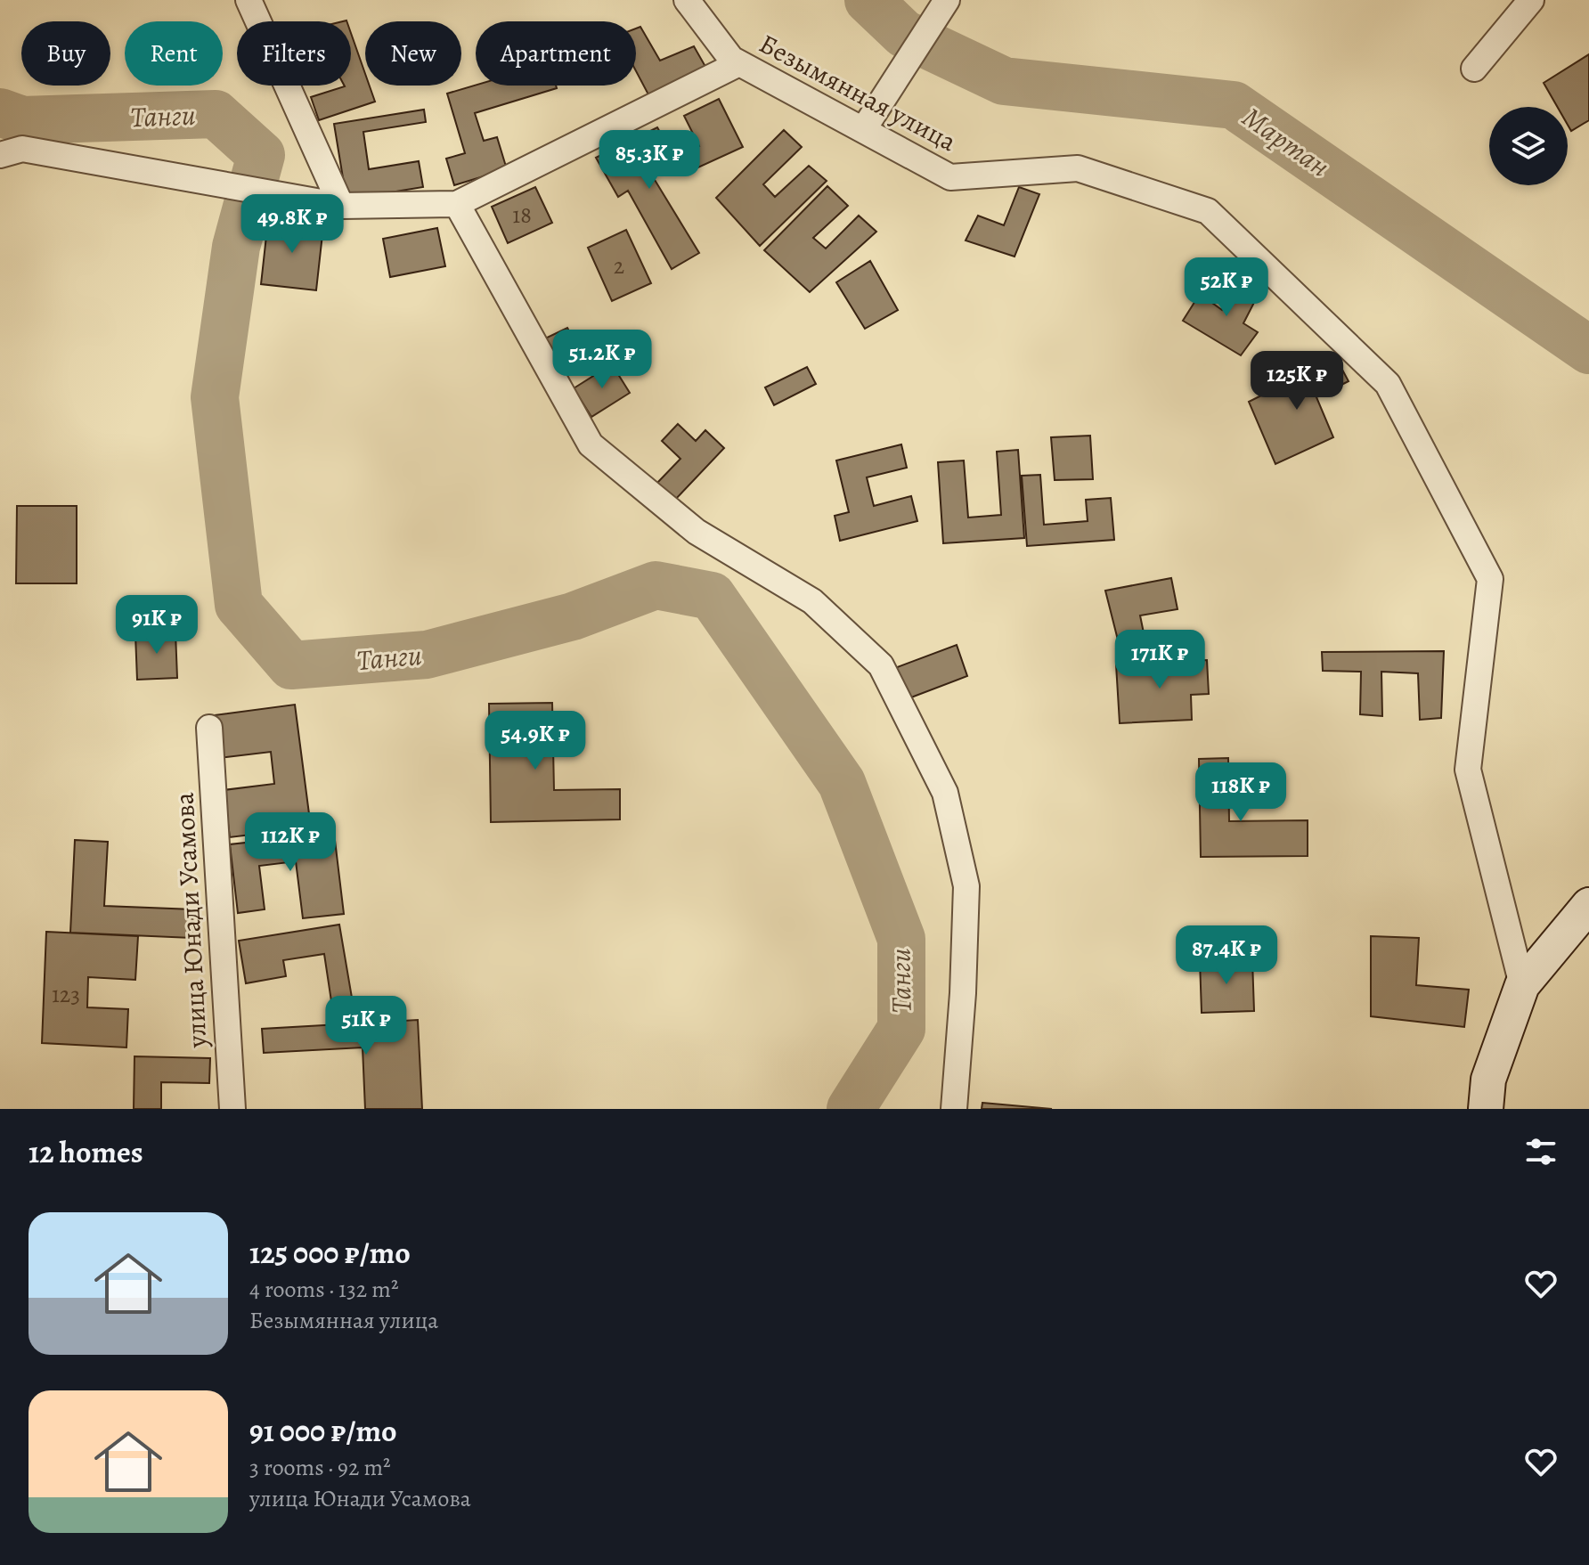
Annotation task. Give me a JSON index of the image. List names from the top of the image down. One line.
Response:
{"streets":{"street":["Безымянная улица","улица Юнади Усамова"]},"water":["Танги","Мартан"],"house_numbers":["18","2","123"],"page":{"chip":["Buy","Rent","Filters","New","Apartment"],"price":["85.3K ₽","49.8K ₽","52K ₽","51.2K ₽","125K ₽","91K ₽","171K ₽","54.9K ₽","118K ₽","112K ₽","87.4K ₽","51K ₽"],"heading":"12 homes","list":[{"name":"125 000 ₽/mo","note":"4 rooms · 132 m² · Безымянная улица"},{"name":"91 000 ₽/mo","note":"3 rooms · 92 m² · улица Юнади Усамова"}]}}
